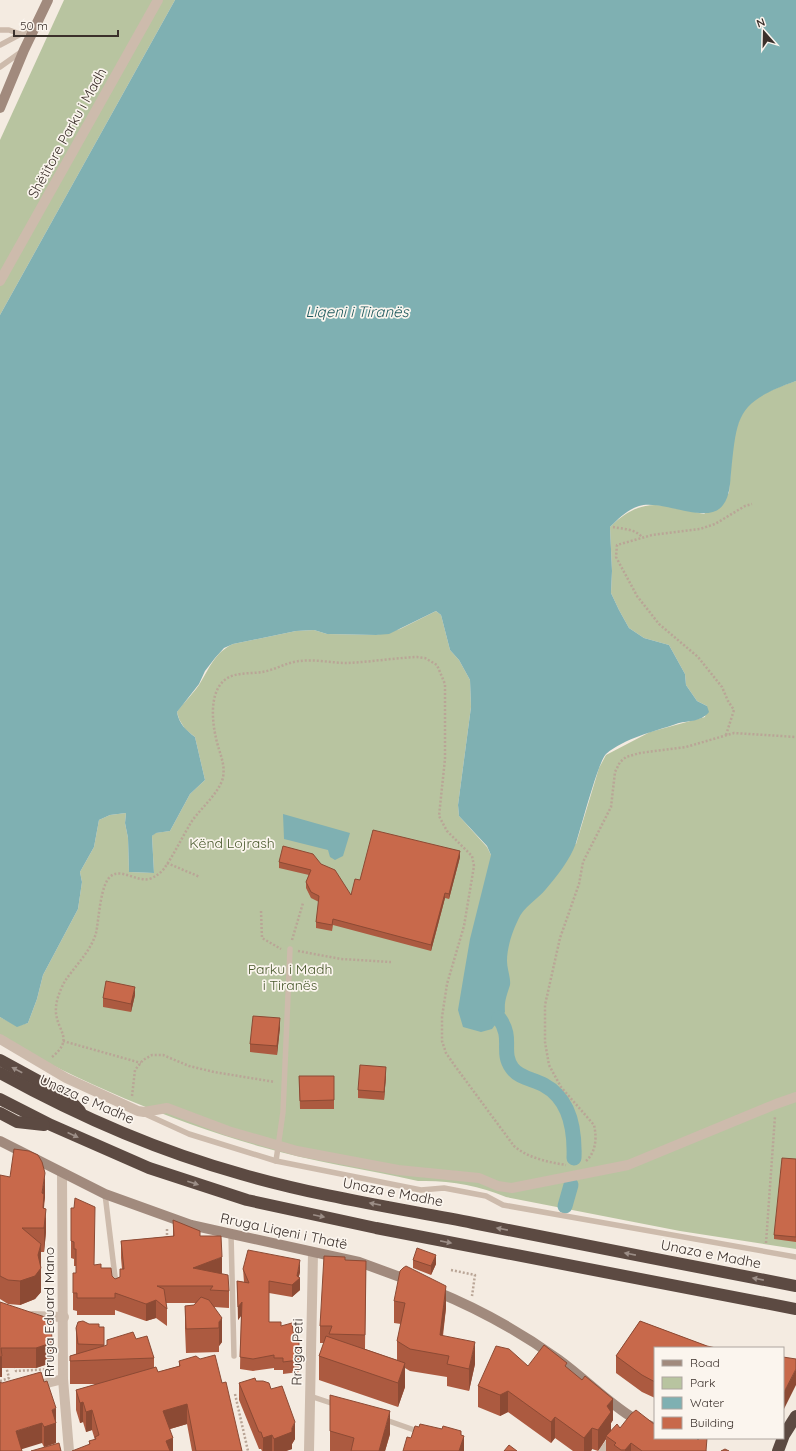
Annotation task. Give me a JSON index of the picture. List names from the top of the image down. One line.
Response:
{"streets":{"highway":["Unaza e Madhe"],"street":["Shëtitore Parku i Madh","Rruga Liqeni i Thatë","Rruga Eduard Mano","Rruga Peti"]},"crossings":[["Rruga Liqeni i Thatë","Rruga Eduard Mano"],["Rruga Liqeni i Thatë","Rruga Peti"]],"water":["Liqeni i Tiranës"],"parks":["Kënd Lojrash","Parku i Madh i Tiranës"],"legend":["Road","Park","Water","Building"],"scale_bar":"50 m","north":"top"}
